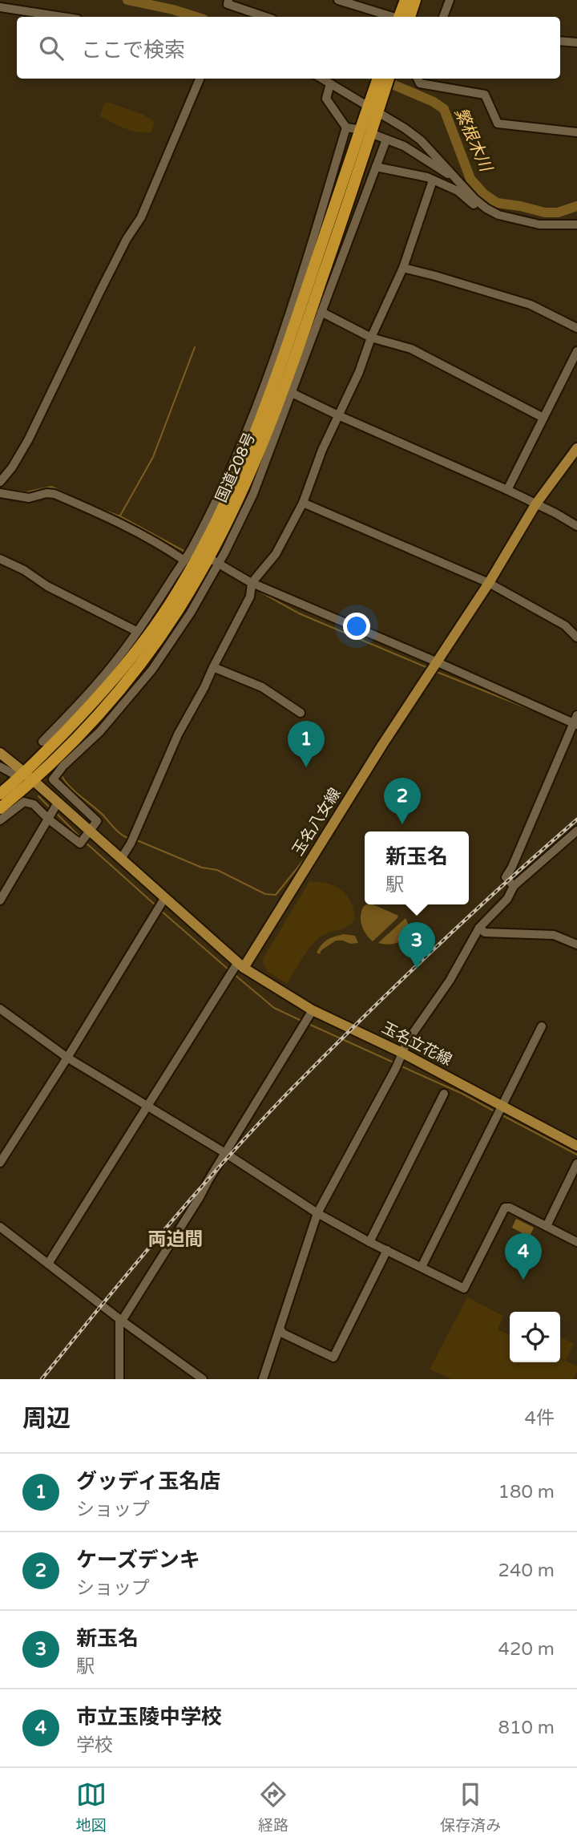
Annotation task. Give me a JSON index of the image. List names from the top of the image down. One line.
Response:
{"streets":{"highway":["国道208号"],"main road":["玉名八女線","玉名立花線"]},"crossings":[["玉名八女線","玉名立花線"]],"districts":["両迫間"],"water":["繁根木川"],"page":{"search":"ここで検索","pins":["1","2","3","4"],"popup":["新玉名","駅"],"heading":["周辺","4件"],"list":[{"mark":"1","name":"グッディ玉名店","note":"ショップ","value":"180 m"},{"mark":"2","name":"ケーズデンキ","note":"ショップ","value":"240 m"},{"mark":"3","name":"新玉名","note":"駅","value":"420 m"},{"mark":"4","name":"市立玉陵中学校","note":"学校","value":"810 m"}],"nav":["地図","経路","保存済み"]}}
